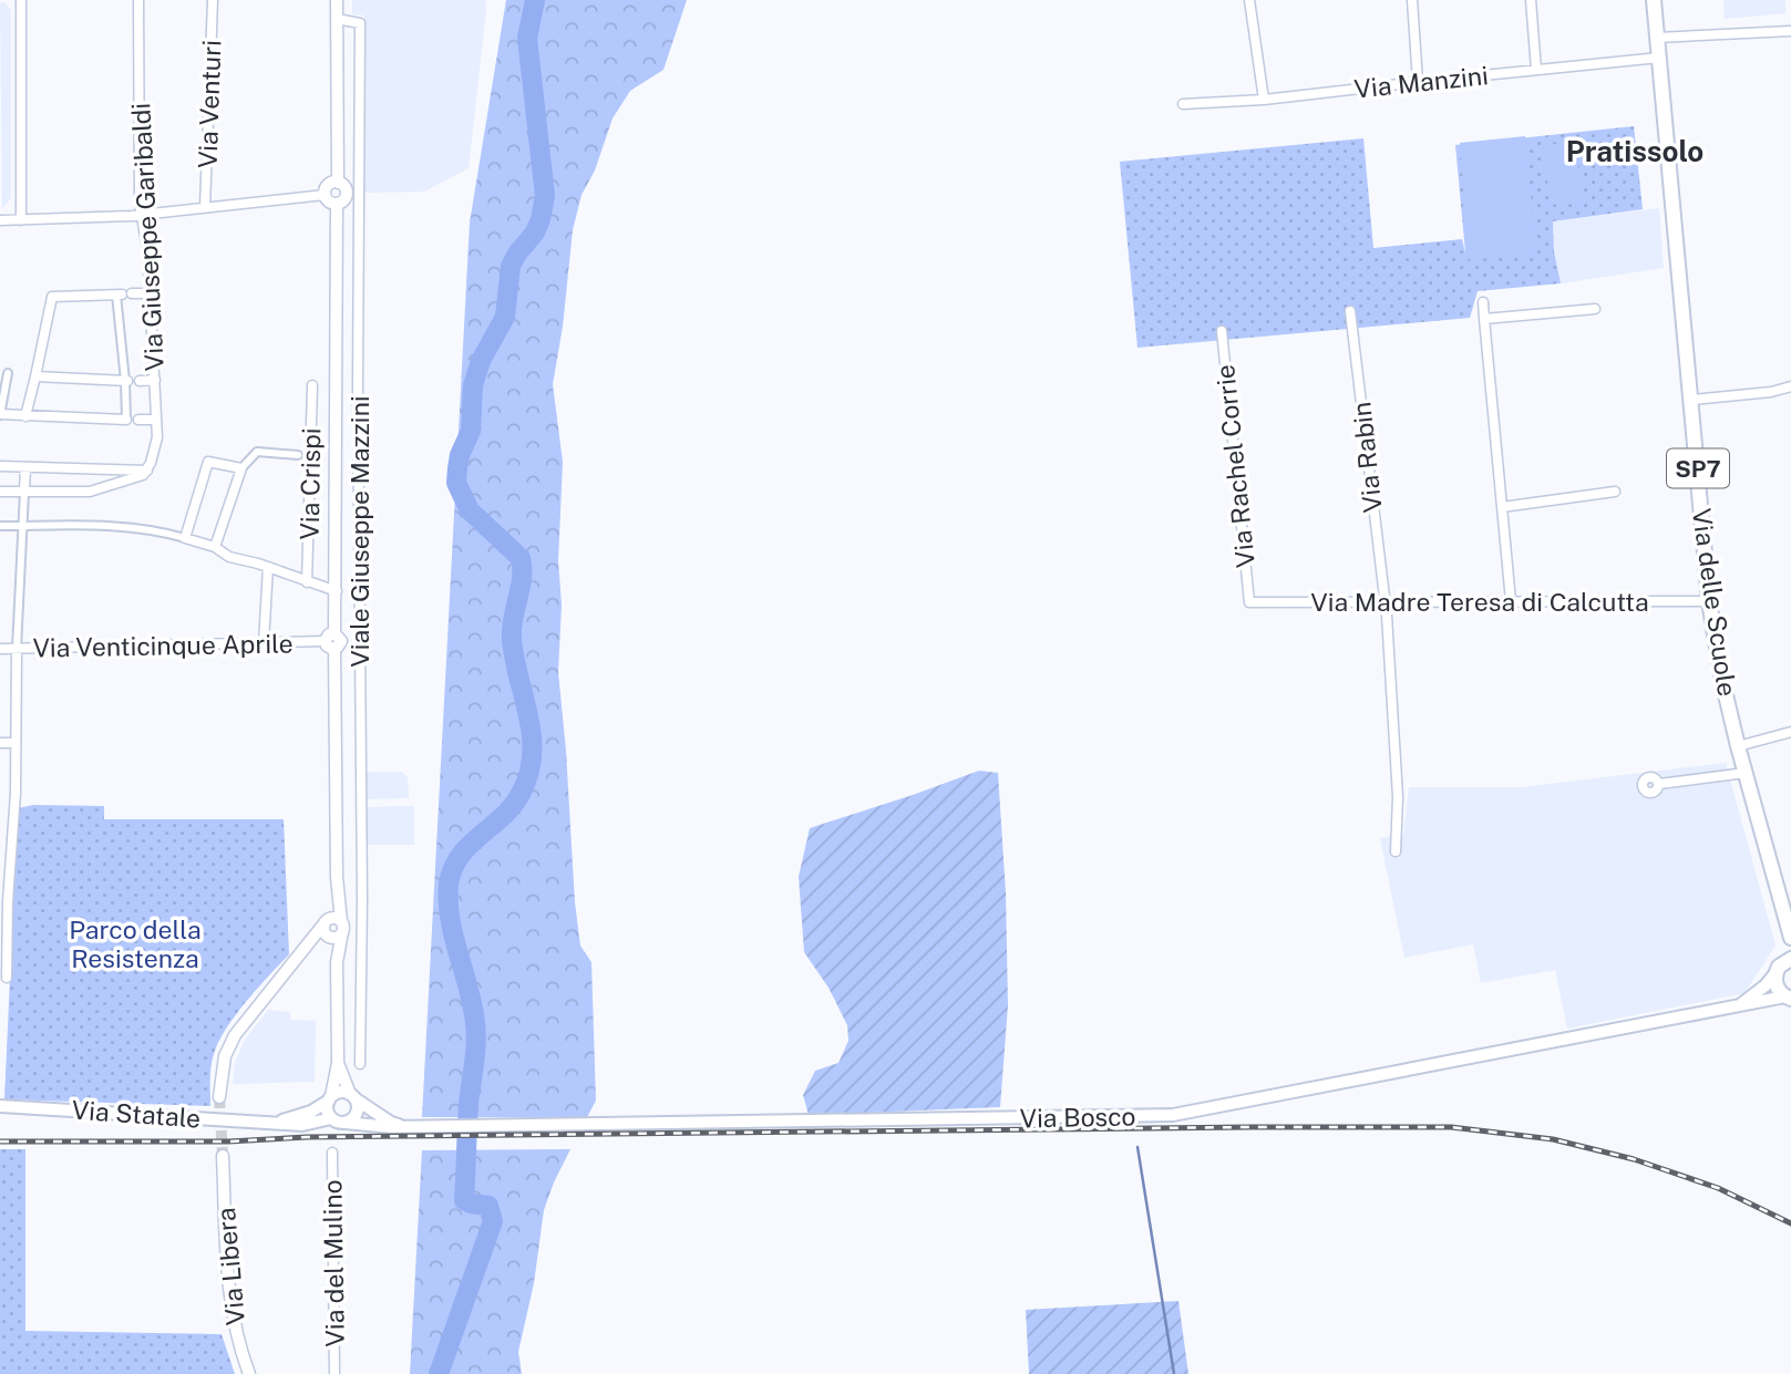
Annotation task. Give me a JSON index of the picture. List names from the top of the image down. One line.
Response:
{"streets":{"main road":["SP7","Via delle Scuole","Via Statale","Via Bosco"],"street":["Via Manzini","Via Venturi","Via Giuseppe Garibaldi","Via Rabin","Via Rachel Corrie","Via Crispi","Viale Giuseppe Mazzini","Via Madre Teresa di Calcutta","Via Venticinque Aprile","Via del Mulino","Via Libera"]},"crossings":[["Via Manzini","Via delle Scuole"],["Via Rabin","Via Madre Teresa di Calcutta"],["Via Rachel Corrie","Via Madre Teresa di Calcutta"],["Viale Giuseppe Mazzini","Via Venticinque Aprile"],["Viale Giuseppe Mazzini","Via Statale"],["Via Madre Teresa di Calcutta","Via delle Scuole"],["Via delle Scuole","Via Bosco"],["Via Statale","Via Bosco"]],"districts":["Pratissolo"],"parks":["Parco della Resistenza"]}
